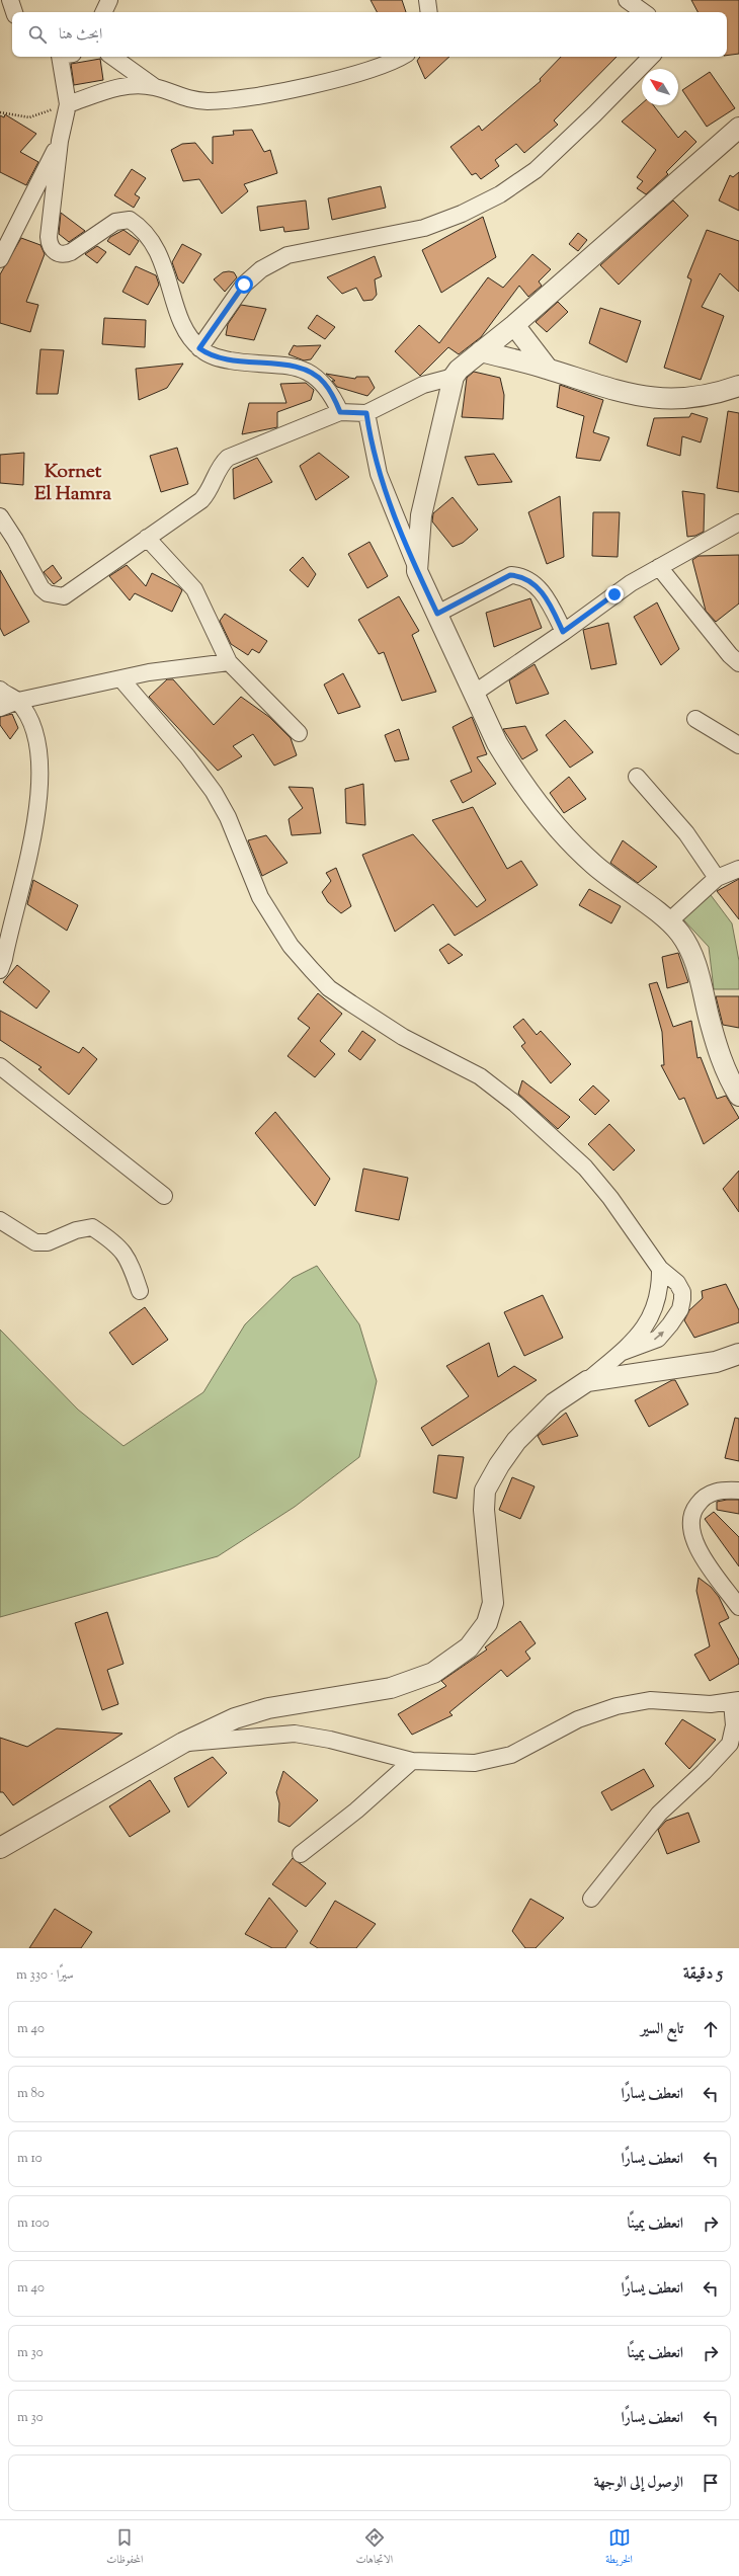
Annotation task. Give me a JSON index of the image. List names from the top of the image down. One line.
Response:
{"districts":["Kornet El Hamra"],"north":"top left","page":{"search":"ابحث هنا","heading":["5 دقيقة","سيرًا · 330 m"],"list":[["تابع السير","40 m"],["انعطف يسارًا","80 m"],["انعطف يسارًا","10 m"],["انعطف يمينًا","100 m"],["انعطف يسارًا","40 m"],["انعطف يمينًا","30 m"],["انعطف يسارًا","30 m"],"الوصول إلى الوجهة"],"nav":["الخريطة","الاتجاهات","المحفوظات"]}}
